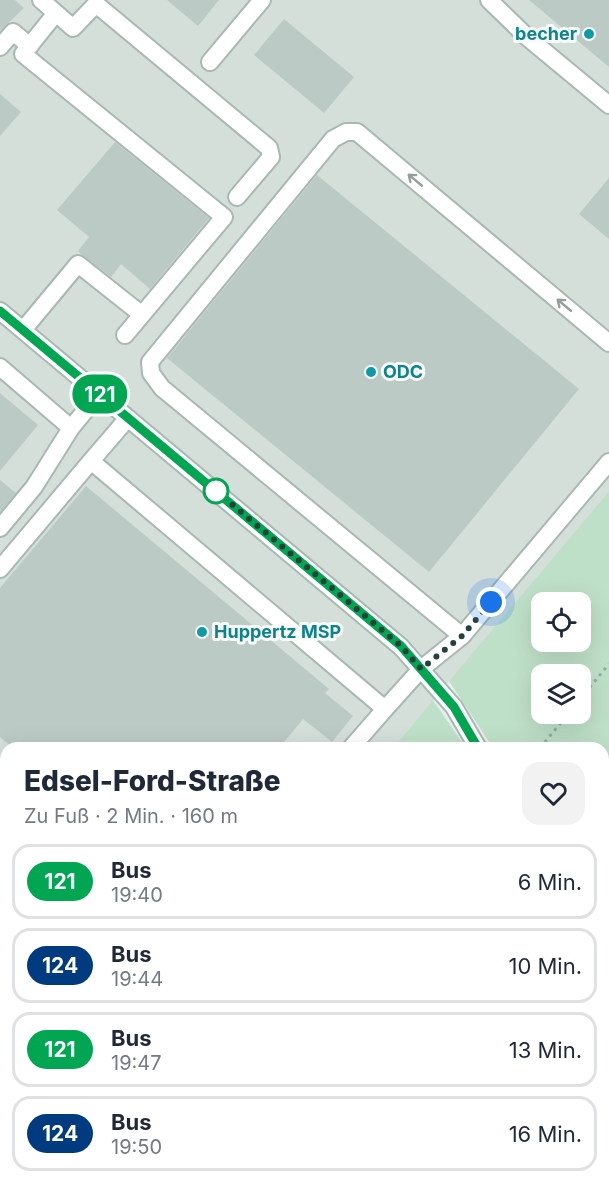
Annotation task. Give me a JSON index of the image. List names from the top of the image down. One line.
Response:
{"places":["becher","ODC","Huppertz MSP"],"lines":["bus line 121"],"page":{"on_map":"121","heading":["Edsel-Ford-Straße","Zu Fuß · 2 Min. · 160 m"],"list":[{"mark":"121","name":"Bus","note":"19:40","value":"6 Min."},{"mark":"124","name":"Bus","note":"19:44","value":"10 Min."},{"mark":"121","name":"Bus","note":"19:47","value":"13 Min."},{"mark":"124","name":"Bus","note":"19:50","value":"16 Min."}]}}
